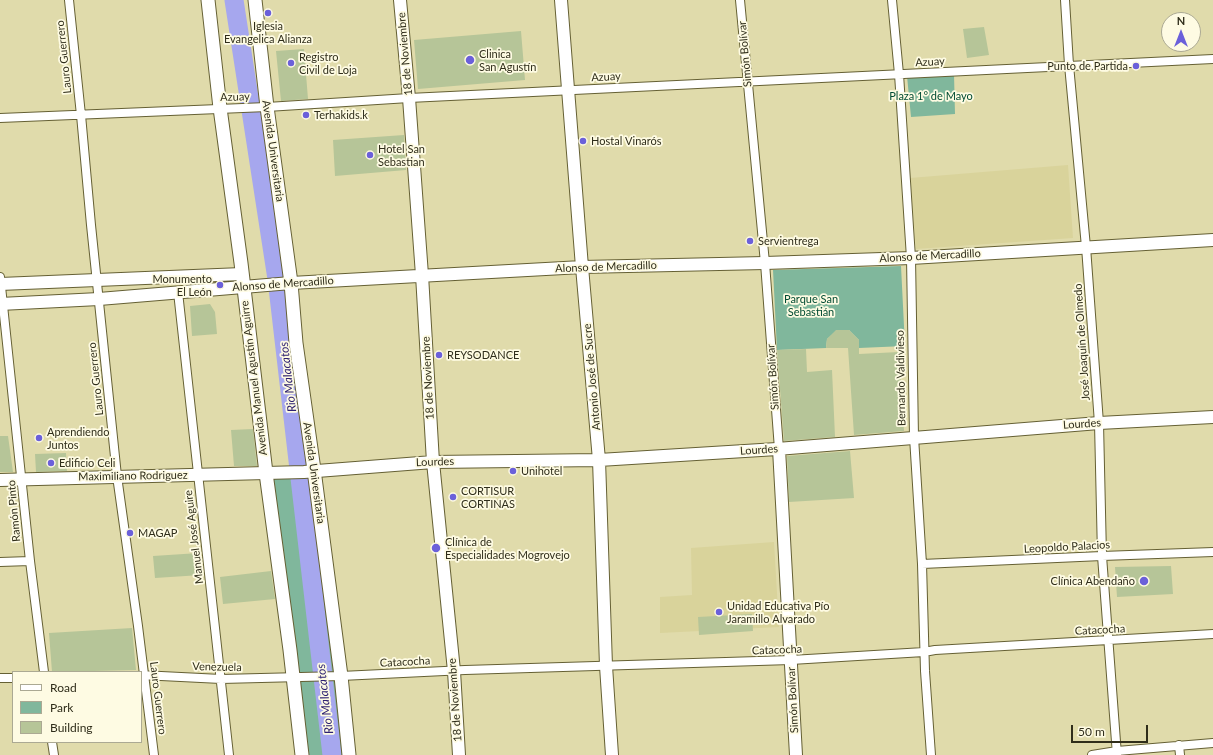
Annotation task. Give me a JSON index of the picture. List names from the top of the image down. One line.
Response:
{"streets":{"main road":["Avenida Universitaria","Avenida Manuel Agustín Aguirre"],"street":["18 de Noviembre","Simón Bolívar","Lauro Guerrero","Azuay","Alonso de Mercadillo","José Joaquín de Olmedo","Antonio José de Sucre","Bernardo Valdivieso","Lourdes","Maximiliano Rodriguez","Ramón Pinto","Manuel José Aguire","Leopoldo Palacios","Catacocha","Venezuela"]},"crossings":[["18 de Noviembre","Azuay"],["18 de Noviembre","Alonso de Mercadillo"],["18 de Noviembre","Lourdes"],["18 de Noviembre","Catacocha"],["Simón Bolívar","Azuay"],["Simón Bolívar","Alonso de Mercadillo"],["Simón Bolívar","Lourdes"],["Simón Bolívar","Catacocha"],["Lauro Guerrero","Azuay"],["Lauro Guerrero","Alonso de Mercadillo"],["Lauro Guerrero","Maximiliano Rodriguez"],["Lauro Guerrero","Venezuela"],["Azuay","Avenida Universitaria"],["Azuay","José Joaquín de Olmedo"],["Azuay","Antonio José de Sucre"],["Azuay","Avenida Manuel Agustín Aguirre"],["Azuay","Bernardo Valdivieso"],["Avenida Universitaria","Alonso de Mercadillo"],["Avenida Universitaria","Lourdes"],["Avenida Universitaria","Catacocha"],["Alonso de Mercadillo","José Joaquín de Olmedo"],["Alonso de Mercadillo","Antonio José de Sucre"],["Alonso de Mercadillo","Avenida Manuel Agustín Aguirre"],["Alonso de Mercadillo","Bernardo Valdivieso"],["Alonso de Mercadillo","Ramón Pinto"],["Alonso de Mercadillo","Manuel José Aguire"],["José Joaquín de Olmedo","Lourdes"],["José Joaquín de Olmedo","Leopoldo Palacios"],["José Joaquín de Olmedo","Catacocha"],["Antonio José de Sucre","Lourdes"],["Antonio José de Sucre","Catacocha"],["Avenida Manuel Agustín Aguirre","Lourdes"],["Avenida Manuel Agustín Aguirre","Maximiliano Rodriguez"],["Avenida Manuel Agustín Aguirre","Catacocha"],["Avenida Manuel Agustín Aguirre","Venezuela"],["Bernardo Valdivieso","Lourdes"],["Bernardo Valdivieso","Leopoldo Palacios"],["Bernardo Valdivieso","Catacocha"],["Lourdes","Maximiliano Rodriguez"],["Maximiliano Rodriguez","Ramón Pinto"],["Maximiliano Rodriguez","Manuel José Aguire"],["Manuel José Aguire","Venezuela"],["Catacocha","Venezuela"]],"water":["Rio Malacatos"],"parks":["Plaza 1° de Mayo","Parque San Sebastián"],"places":["Iglesia Evangelica Alianza","Clinica San Agustín","Registro Civil de Loja","Punto de Partida","Terhakids.k","Hostal Vinarós","Hotel San Sebastian","Servientrega","Monumento El León","REYSODANCE","Aprendiendo Juntos","Edificio Celi","Unihotel","CORTISUR CORTINAS","MAGAP","Clínica de Especialidades Mogrovejo","Clínica Abendaño","Unidad Educativa Pío Jaramillo Alvarado"],"legend":["Road","Park","Building"],"scale_bar":"50 m","north":"top"}
